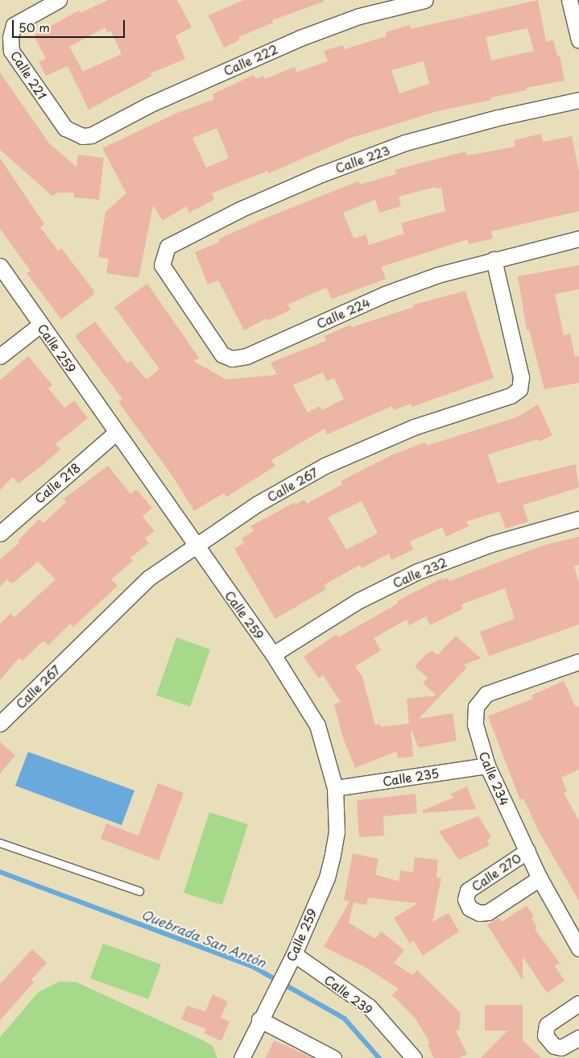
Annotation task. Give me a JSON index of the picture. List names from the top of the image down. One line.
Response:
{"streets":{"street":["Calle 222","Calle 221","Calle 223","Calle 224","Calle 259","Calle 218","Calle 267","Calle 232","Calle 235","Calle 234","Calle 270","Calle 239"]},"crossings":[["Calle 222","Calle 221"],["Calle 223","Calle 224"],["Calle 224","Calle 267"],["Calle 259","Calle 218"],["Calle 259","Calle 267"],["Calle 259","Calle 232"],["Calle 259","Calle 235"],["Calle 259","Calle 239"],["Calle 235","Calle 234"],["Calle 234","Calle 270"]],"water":["Quebrada San Antón"],"scale_bar":"50 m"}
